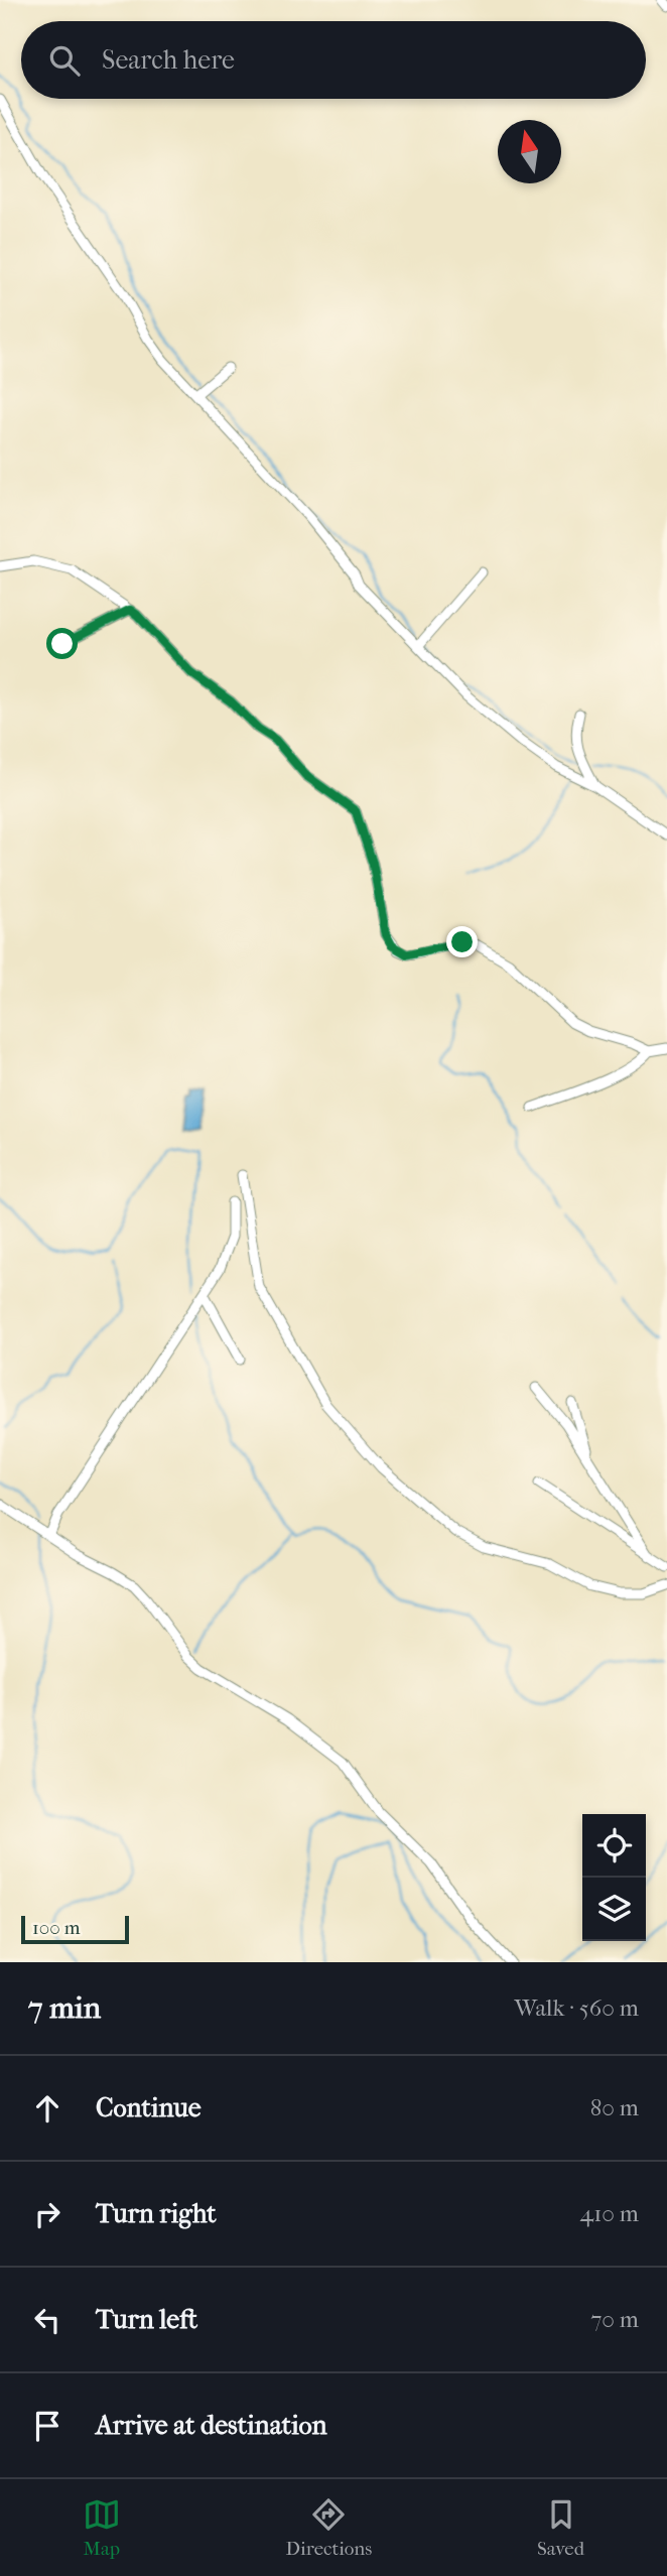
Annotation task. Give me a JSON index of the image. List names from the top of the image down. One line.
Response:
{"scale_bar":"100 m","north":"top","page":{"search":"Search here","scale":"100 m","heading":["7 min","Walk · 560 m"],"list":[["Continue","80 m"],["Turn right","410 m"],["Turn left","70 m"],"Arrive at destination"],"nav":["Map","Directions","Saved"]}}
